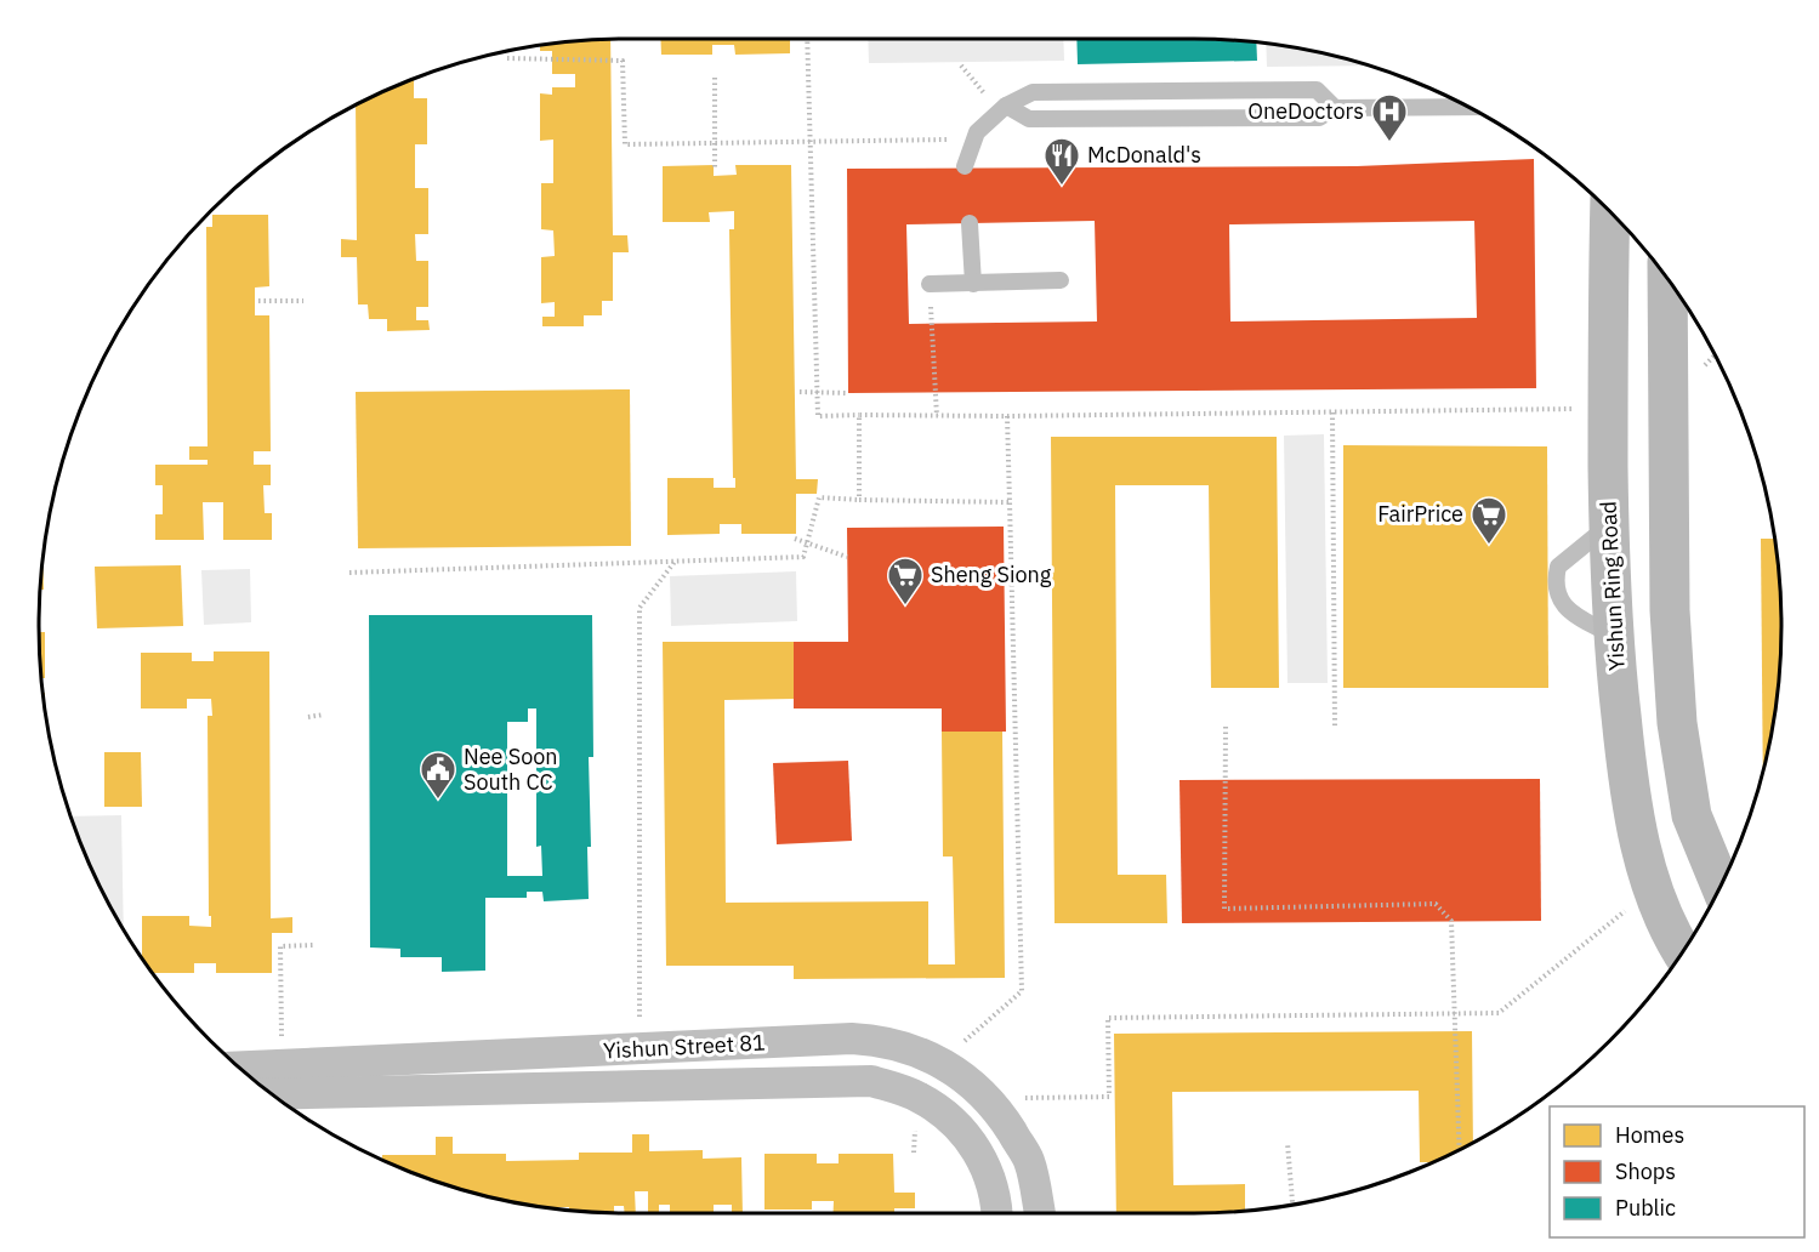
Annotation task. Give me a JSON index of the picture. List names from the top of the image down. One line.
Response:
{"streets":{"main road":["Yishun Ring Road"],"street":["Yishun Street 81"]},"places":{"hospital":["OneDoctors"],"restaurant":["McDonald's"],"supermarket":["FairPrice","Sheng Siong"],"public building":["Nee Soon South CC"]},"legend":["Homes","Shops","Public"]}
